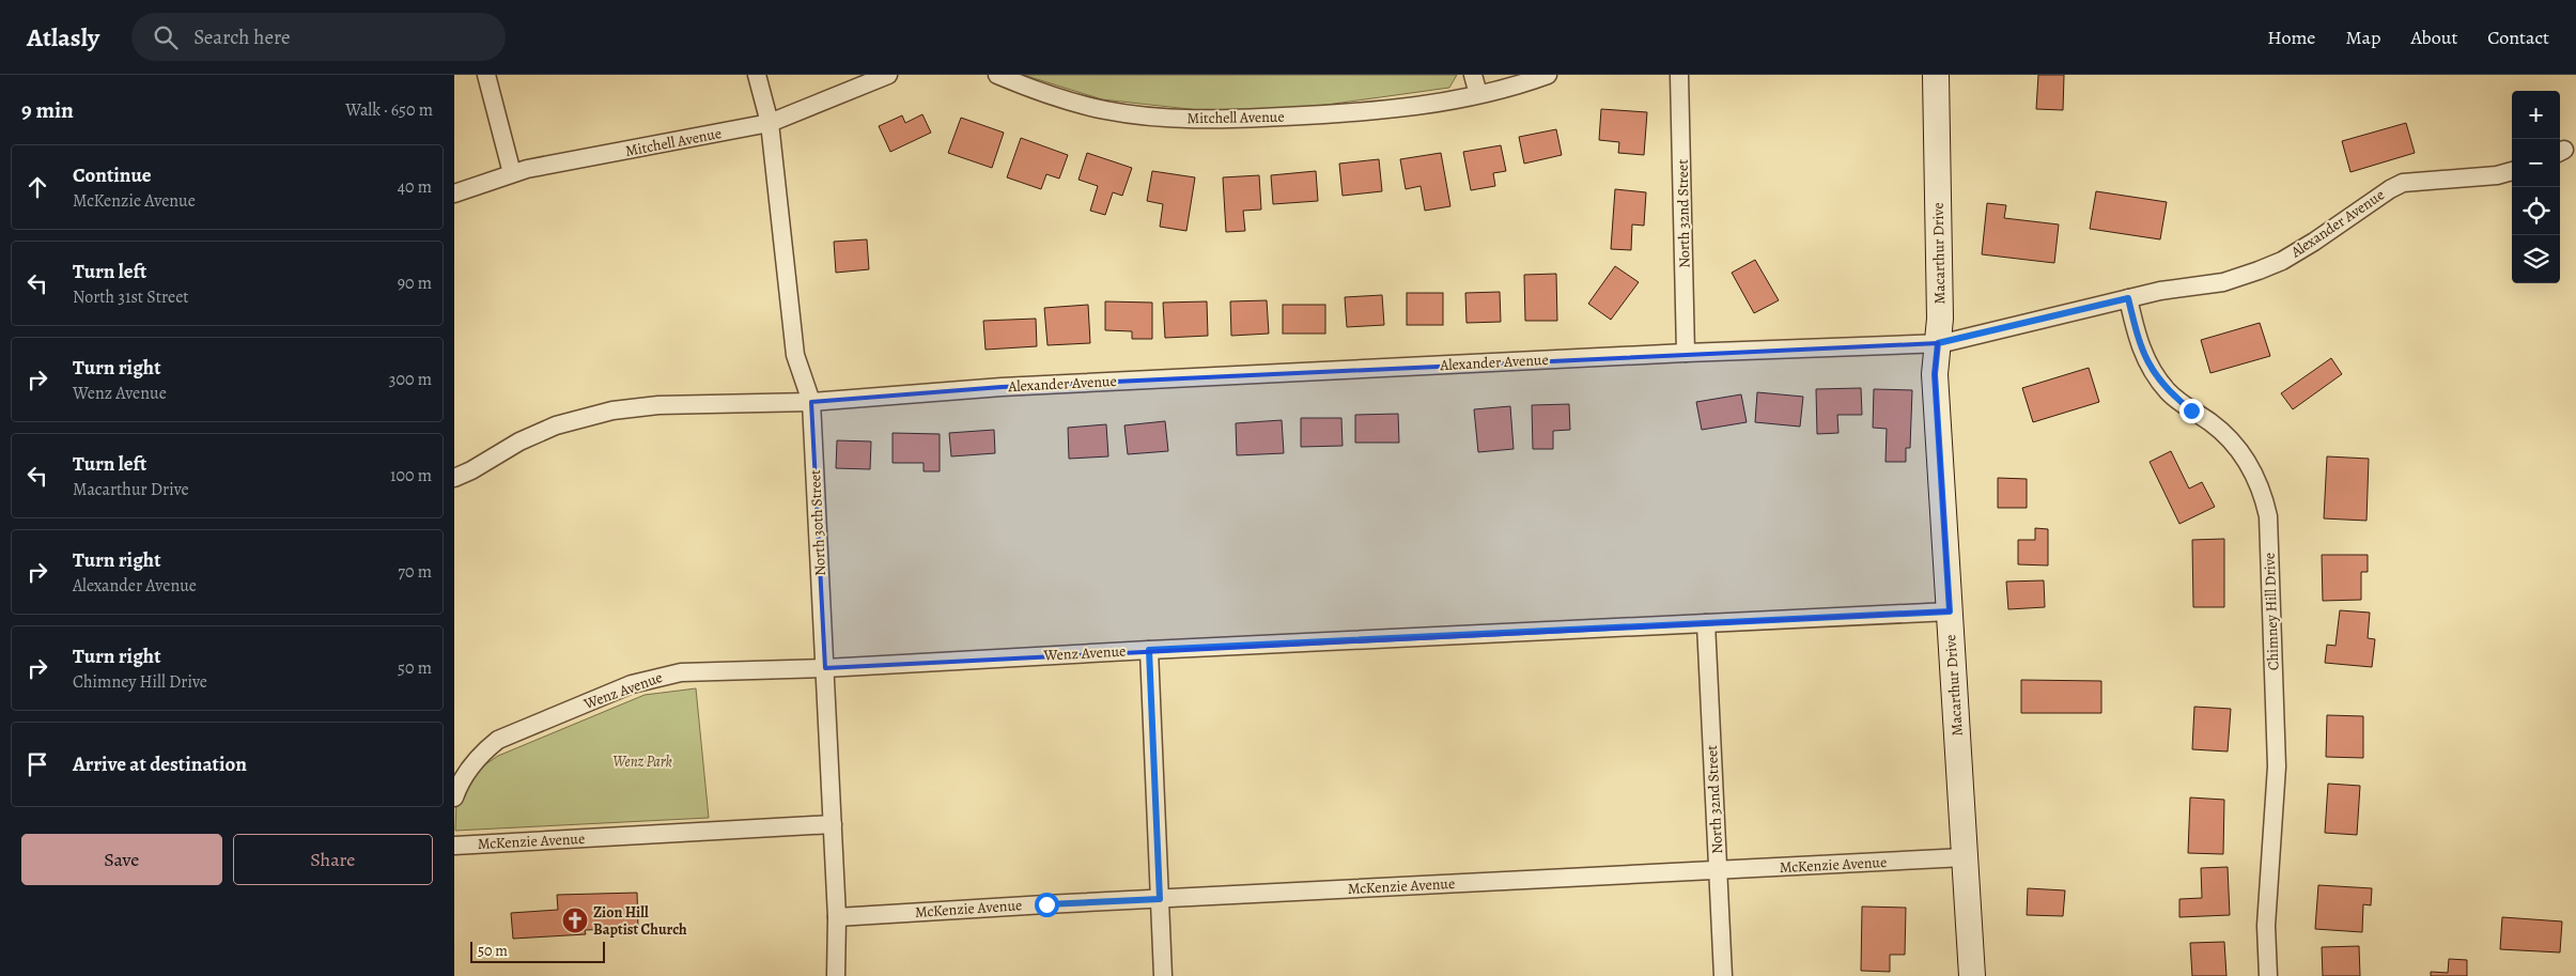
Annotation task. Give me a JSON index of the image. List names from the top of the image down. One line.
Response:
{"streets":{"main road":["Macarthur Drive"],"street":["Mitchell Avenue","North 32nd Street","Alexander Avenue","North 30th Street","Chimney Hill Drive","Wenz Avenue","McKenzie Avenue"]},"crossings":[["Mitchell Avenue","North 30th Street"],["North 32nd Street","Alexander Avenue"],["North 32nd Street","Wenz Avenue"],["North 32nd Street","McKenzie Avenue"],["Alexander Avenue","Macarthur Drive"],["Alexander Avenue","North 30th Street"],["Alexander Avenue","Chimney Hill Drive"],["Macarthur Drive","Wenz Avenue"],["Macarthur Drive","McKenzie Avenue"],["North 30th Street","Wenz Avenue"],["North 30th Street","McKenzie Avenue"]],"parks":["Wenz Park"],"places":{"church":["Zion Hill Baptist Church"]},"scale_bar":"50 m","page":{"header":"Atlasly","search":"Search here","nav":["Home","Map","About","Contact"],"heading":["9 min","Walk · 650 m"],"map_buttons":["+","−"],"list":[["Continue","McKenzie Avenue","40 m"],["Turn left","North 31st Street","90 m"],["Turn right","Wenz Avenue","300 m"],["Turn left","Macarthur Drive","100 m"],["Turn right","Alexander Avenue","70 m"],["Turn right","Chimney Hill Drive","50 m"],"Arrive at destination"],"buttons":["Save","Share"],"scale":"50 m"}}
